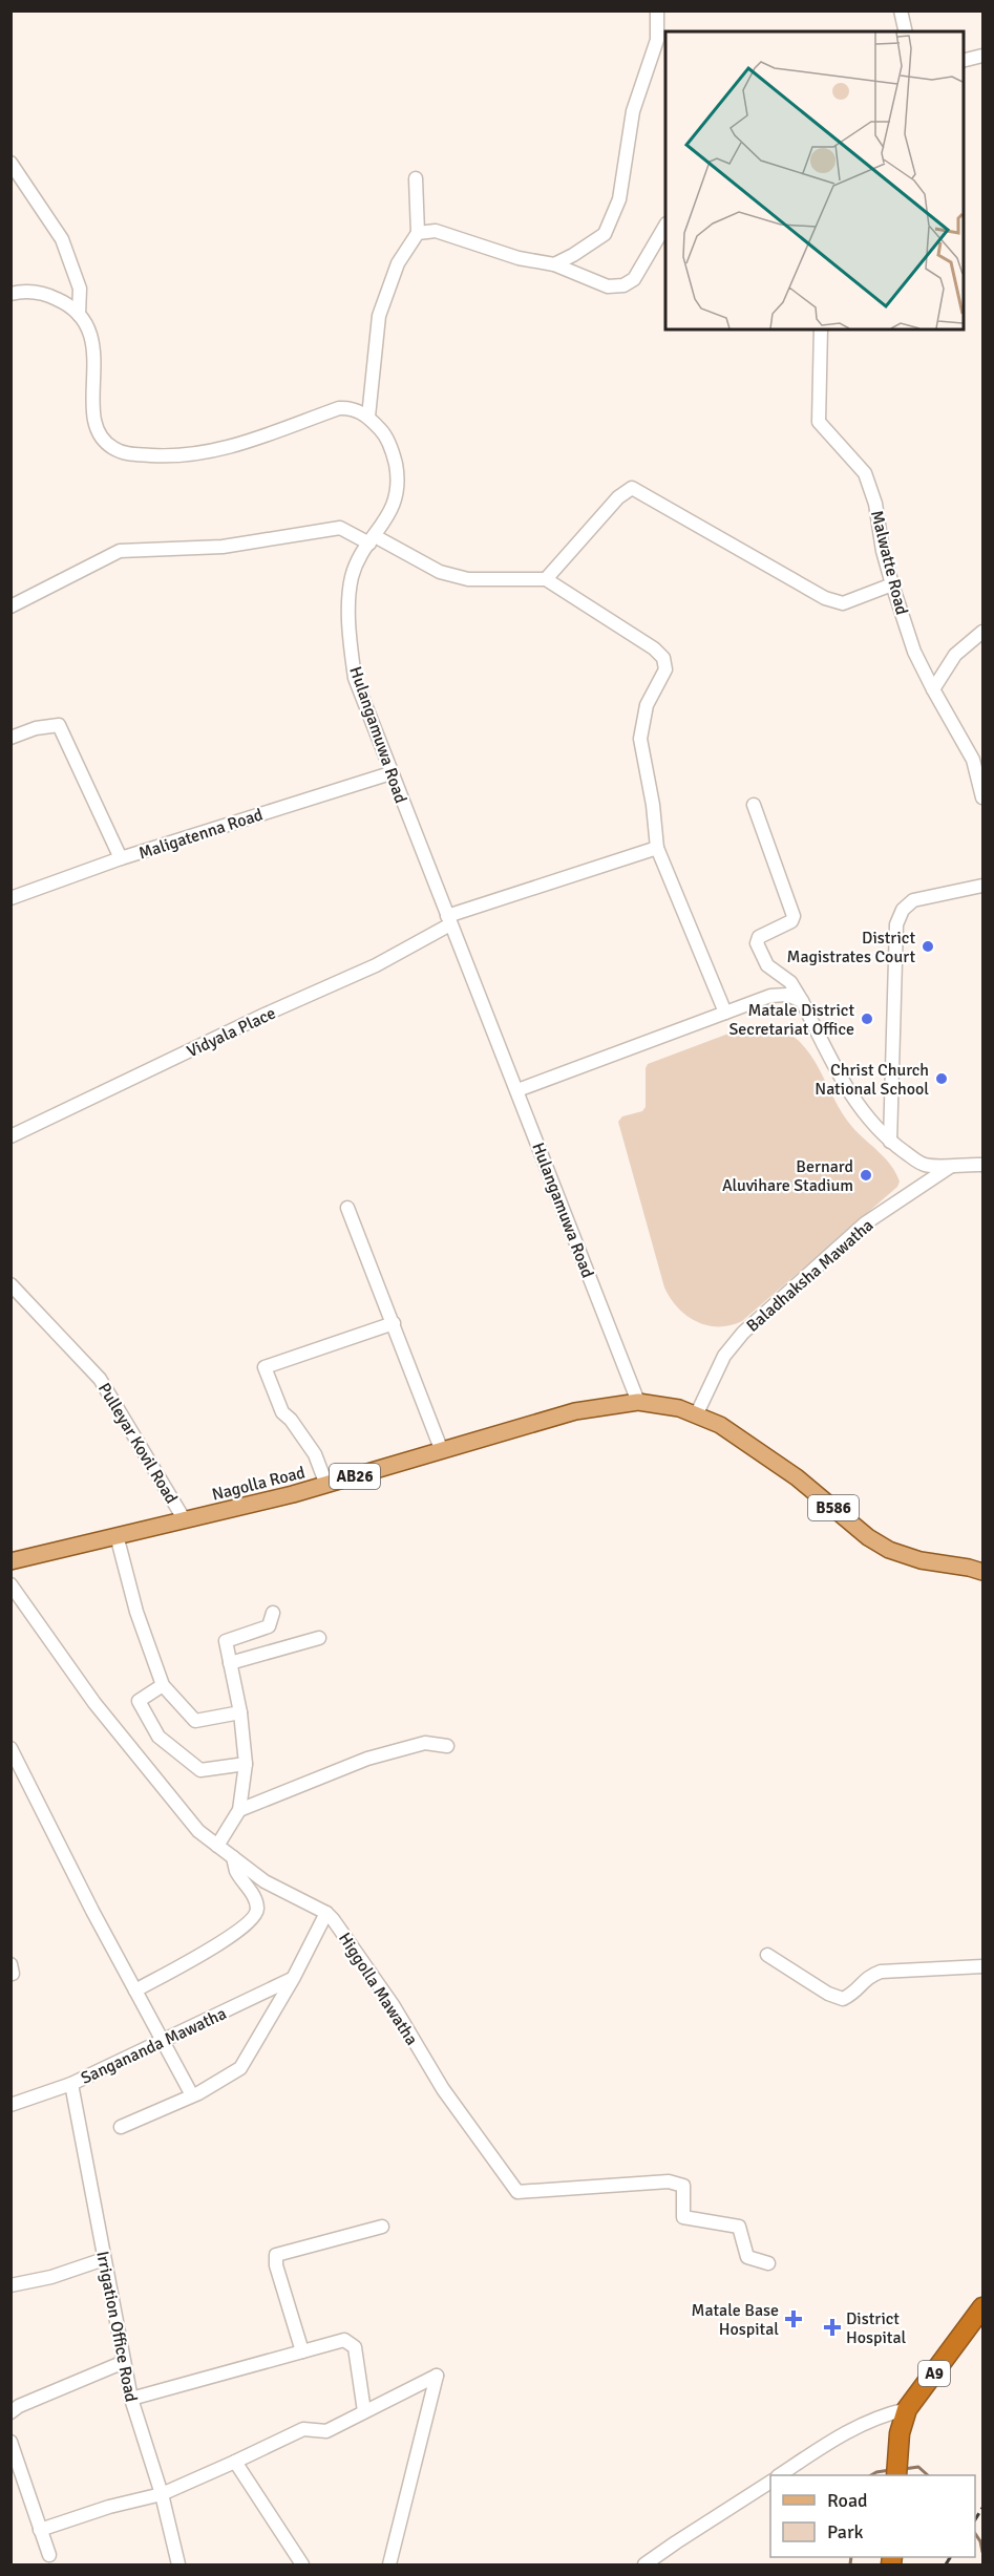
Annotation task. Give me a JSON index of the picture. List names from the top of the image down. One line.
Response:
{"streets":{"highway":["A9"],"main road":["AB26","Nagolla Road","B586"],"street":["Malwatte Road","Hulangamuwa Road","Maligatenna Road","Vidyala Place","Baladhaksha Mawatha","Pulleyar Kovil Road","Higgolla Mawatha","Sangananda Mawatha","Irrigation Office Road"]},"crossings":[["Hulangamuwa Road","Maligatenna Road"],["Hulangamuwa Road","Vidyala Place"],["Hulangamuwa Road","Nagolla Road"],["Baladhaksha Mawatha","Nagolla Road"],["Baladhaksha Mawatha","B586"],["Pulleyar Kovil Road","Nagolla Road"],["Nagolla Road","B586"],["Sangananda Mawatha","Irrigation Office Road"]],"places":{"other":["District Magistrates Court","Matale District Secretariat Office","Christ Church National School","Bernard Aluvihare Stadium"],"health":["Matale Base Hospital","District Hospital"]},"legend":["Road","Park"]}
